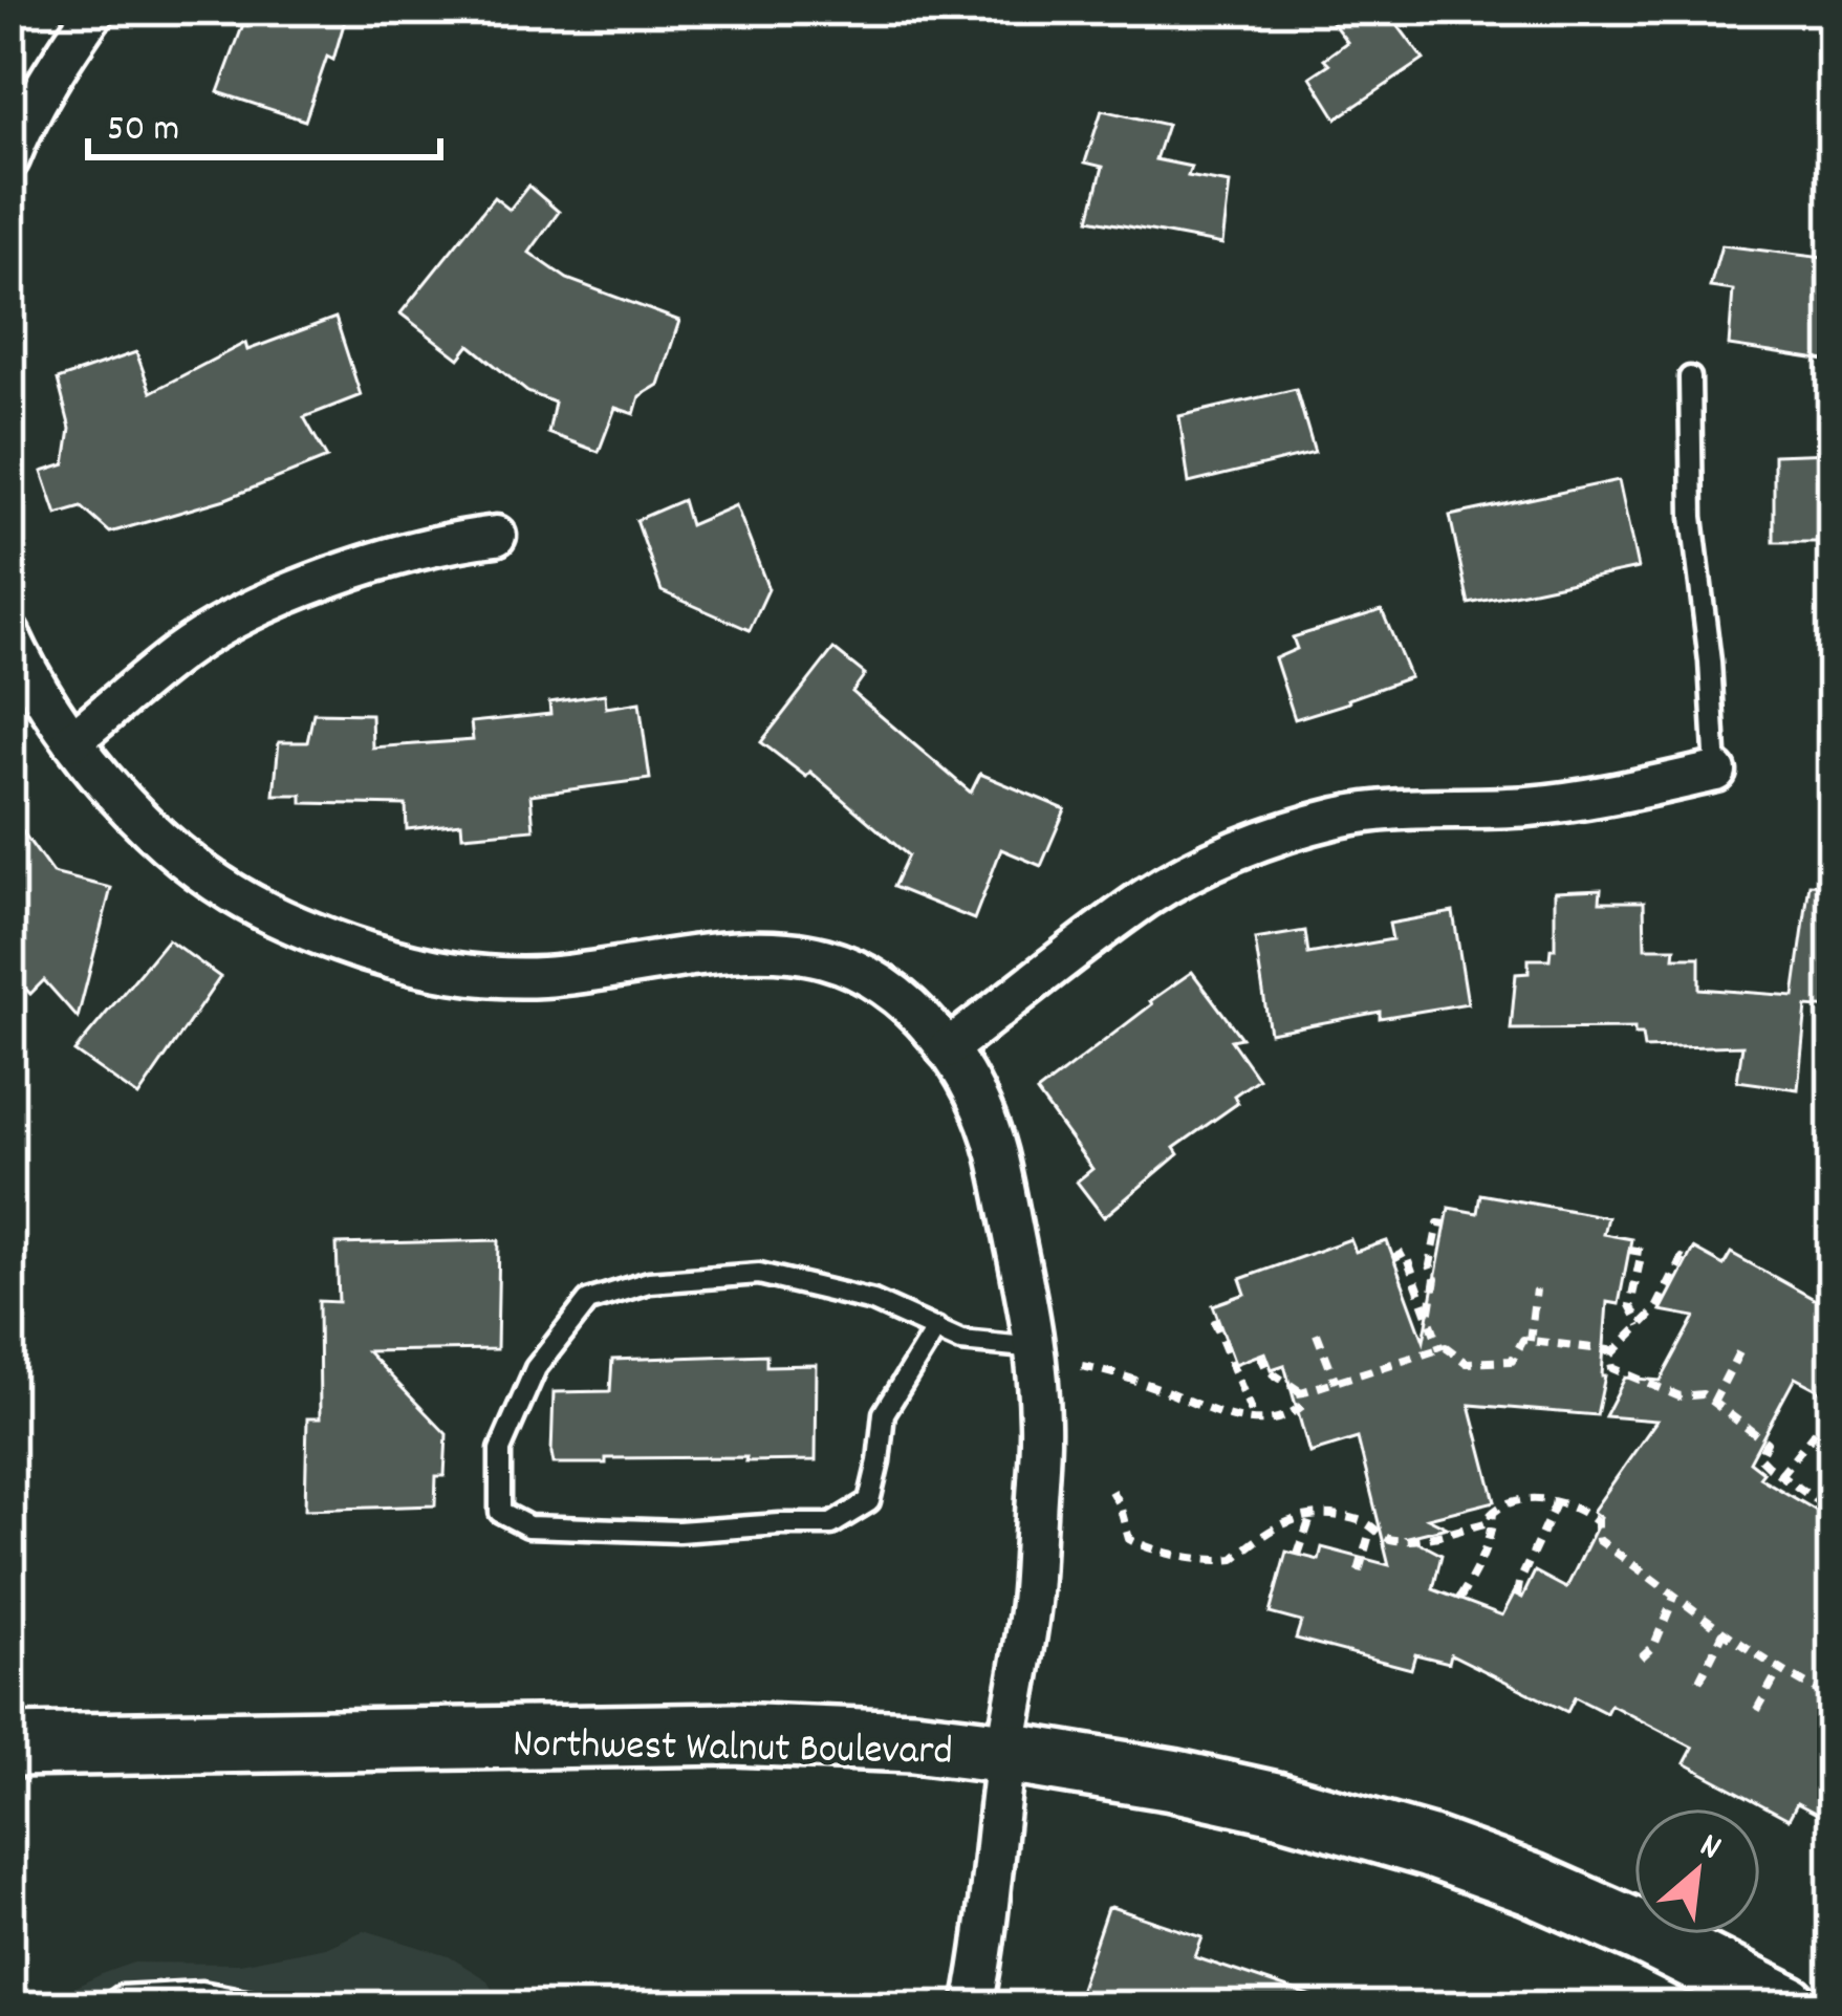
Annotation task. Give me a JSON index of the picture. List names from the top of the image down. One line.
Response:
{"streets":{"main road":["Northwest Walnut Boulevard"]},"scale_bar":"50 m","north":"top right"}
